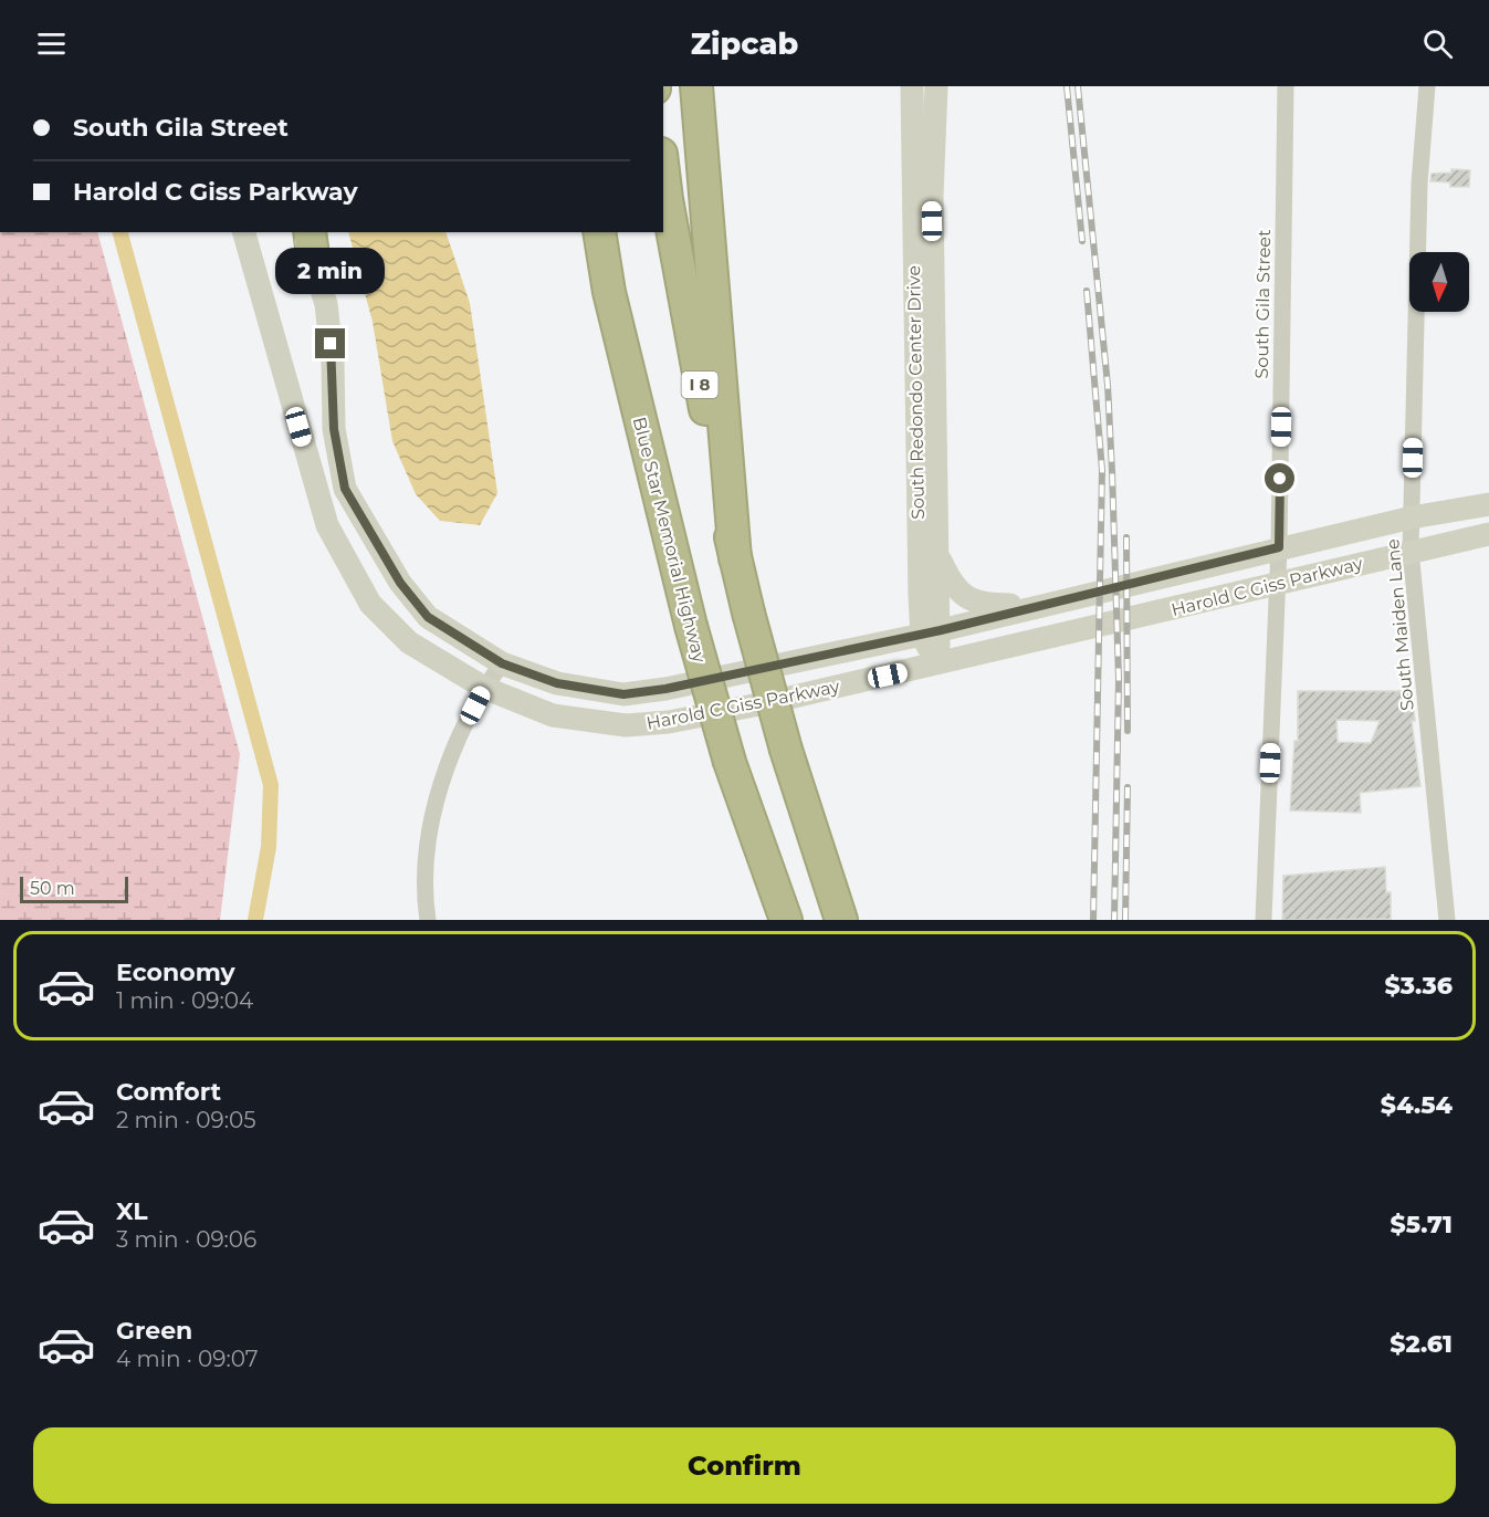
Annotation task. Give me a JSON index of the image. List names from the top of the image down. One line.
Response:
{"streets":{"highway":["I 8","Blue Star Memorial Highway"],"main road":["South Redondo Center Drive","Harold C Giss Parkway"],"street":["South Gila Street","South Maiden Lane"]},"crossings":[["South Gila Street","Harold C Giss Parkway"],["South Redondo Center Drive","Harold C Giss Parkway"],["Harold C Giss Parkway","South Maiden Lane"]],"scale_bar":"50 m","north":"bottom","page":{"header":"Zipcab","banner":["South Gila Street","Harold C Giss Parkway"],"bubble":"2 min","scale":"50 m","list":[{"name":"Economy","note":"1 min · 09:04","value":"$3.36"},{"name":"Comfort","note":"2 min · 09:05","value":"$4.54"},{"name":"XL","note":"3 min · 09:06","value":"$5.71"},{"name":"Green","note":"4 min · 09:07","value":"$2.61"}],"buttons":"Confirm"}}
